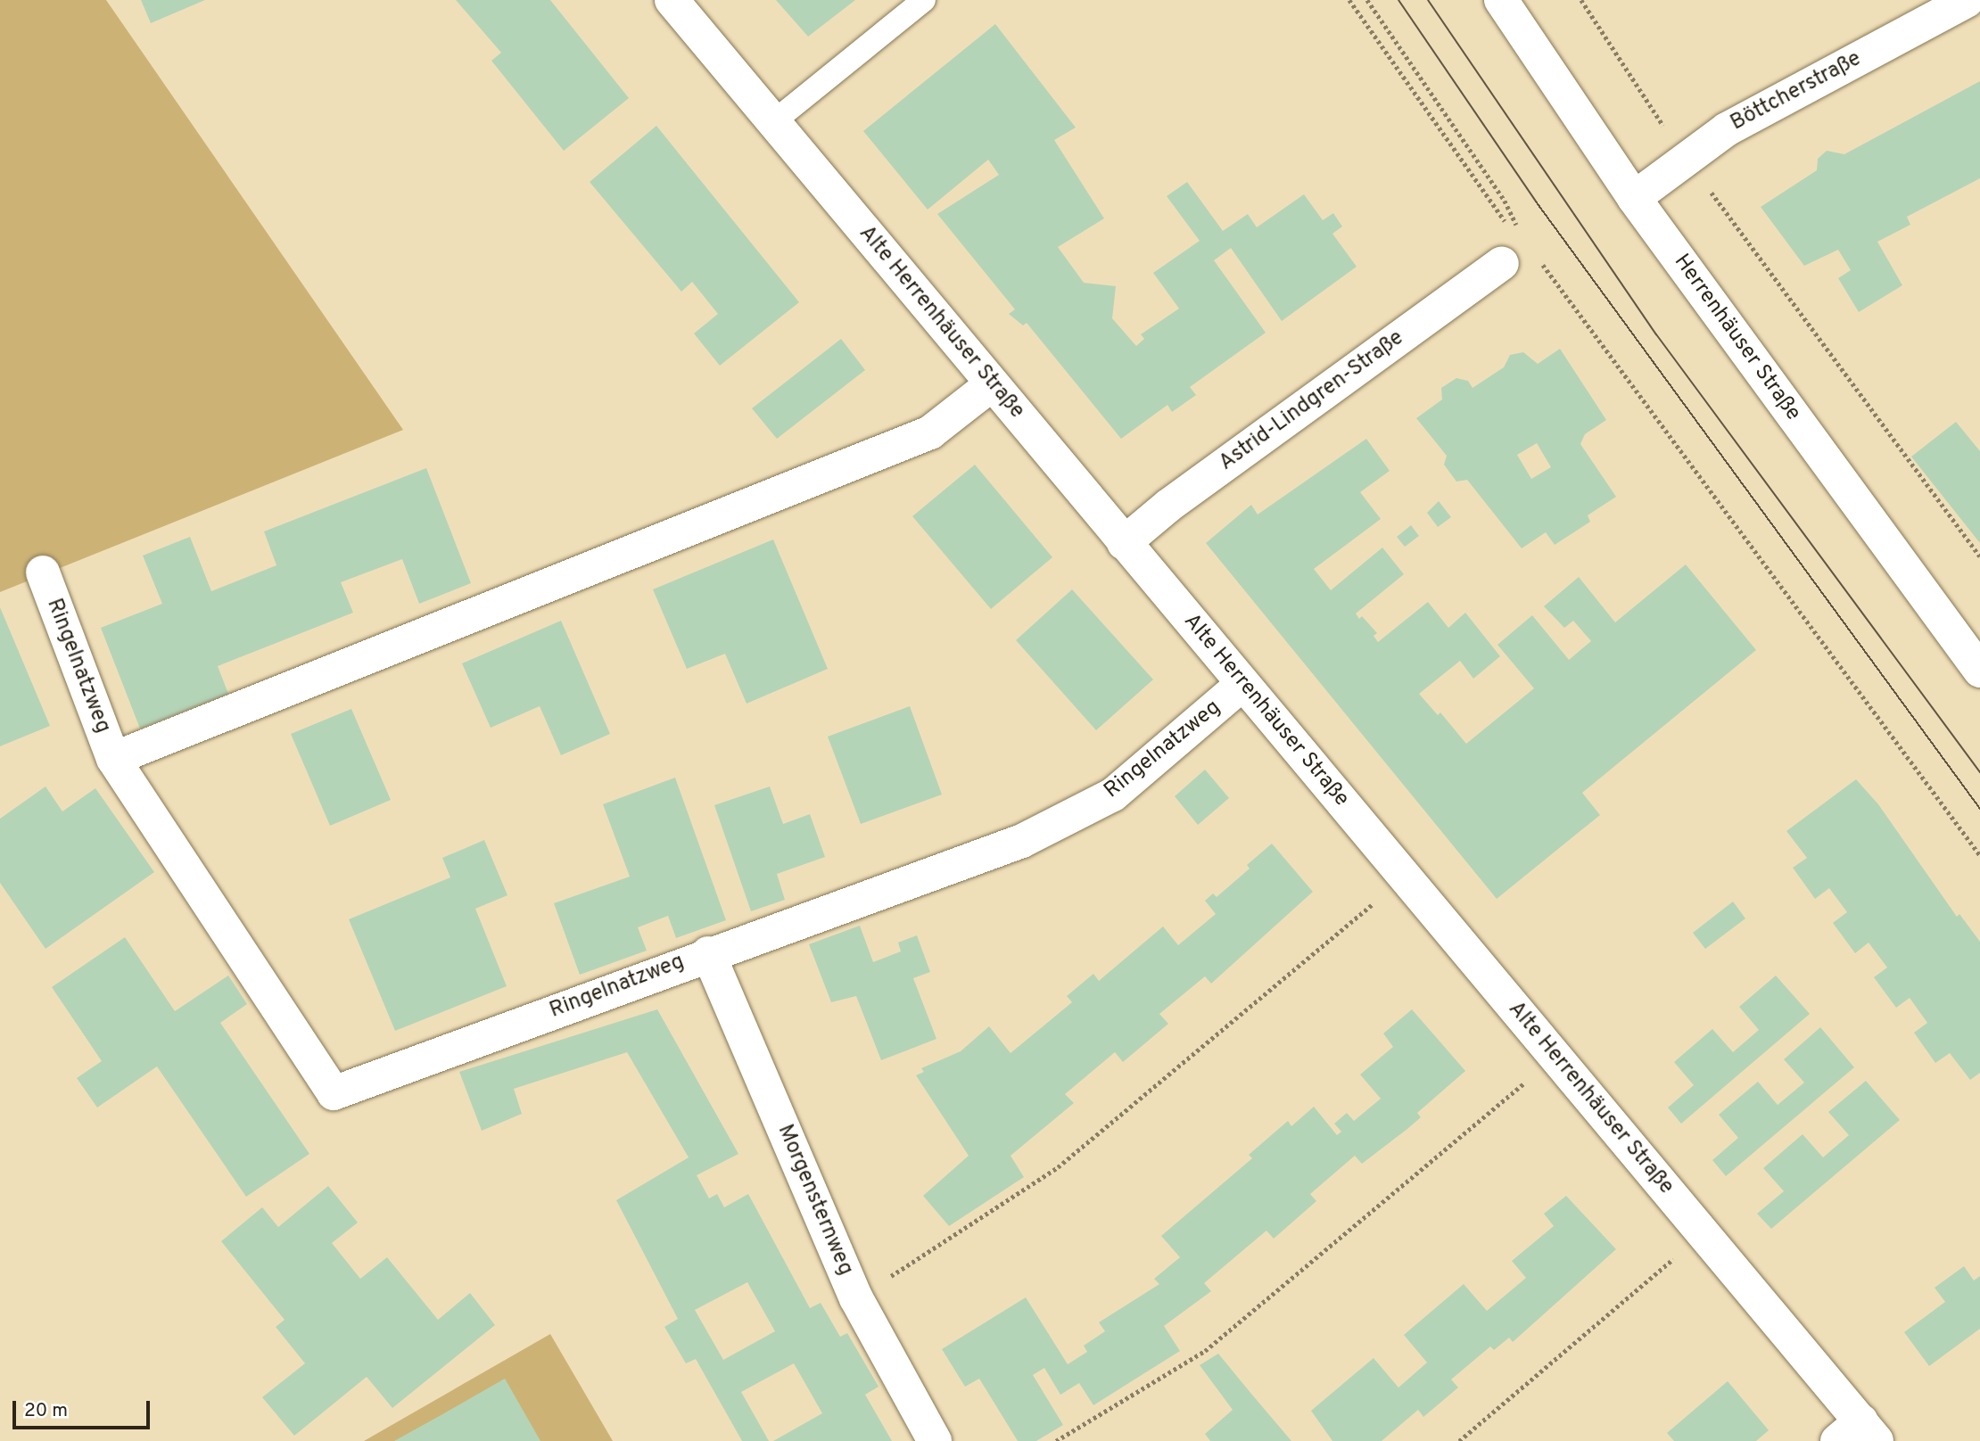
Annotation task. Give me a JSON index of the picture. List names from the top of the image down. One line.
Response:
{"streets":{"street":["Böttcherstraße","Alte Herrenhäuser Straße","Herrenhäuser Straße","Astrid-Lindgren-Straße","Ringelnatzweg","Morgensternweg"]},"crossings":[["Böttcherstraße","Herrenhäuser Straße"],["Alte Herrenhäuser Straße","Astrid-Lindgren-Straße"],["Alte Herrenhäuser Straße","Ringelnatzweg"],["Ringelnatzweg","Morgensternweg"]],"scale_bar":"20 m"}
